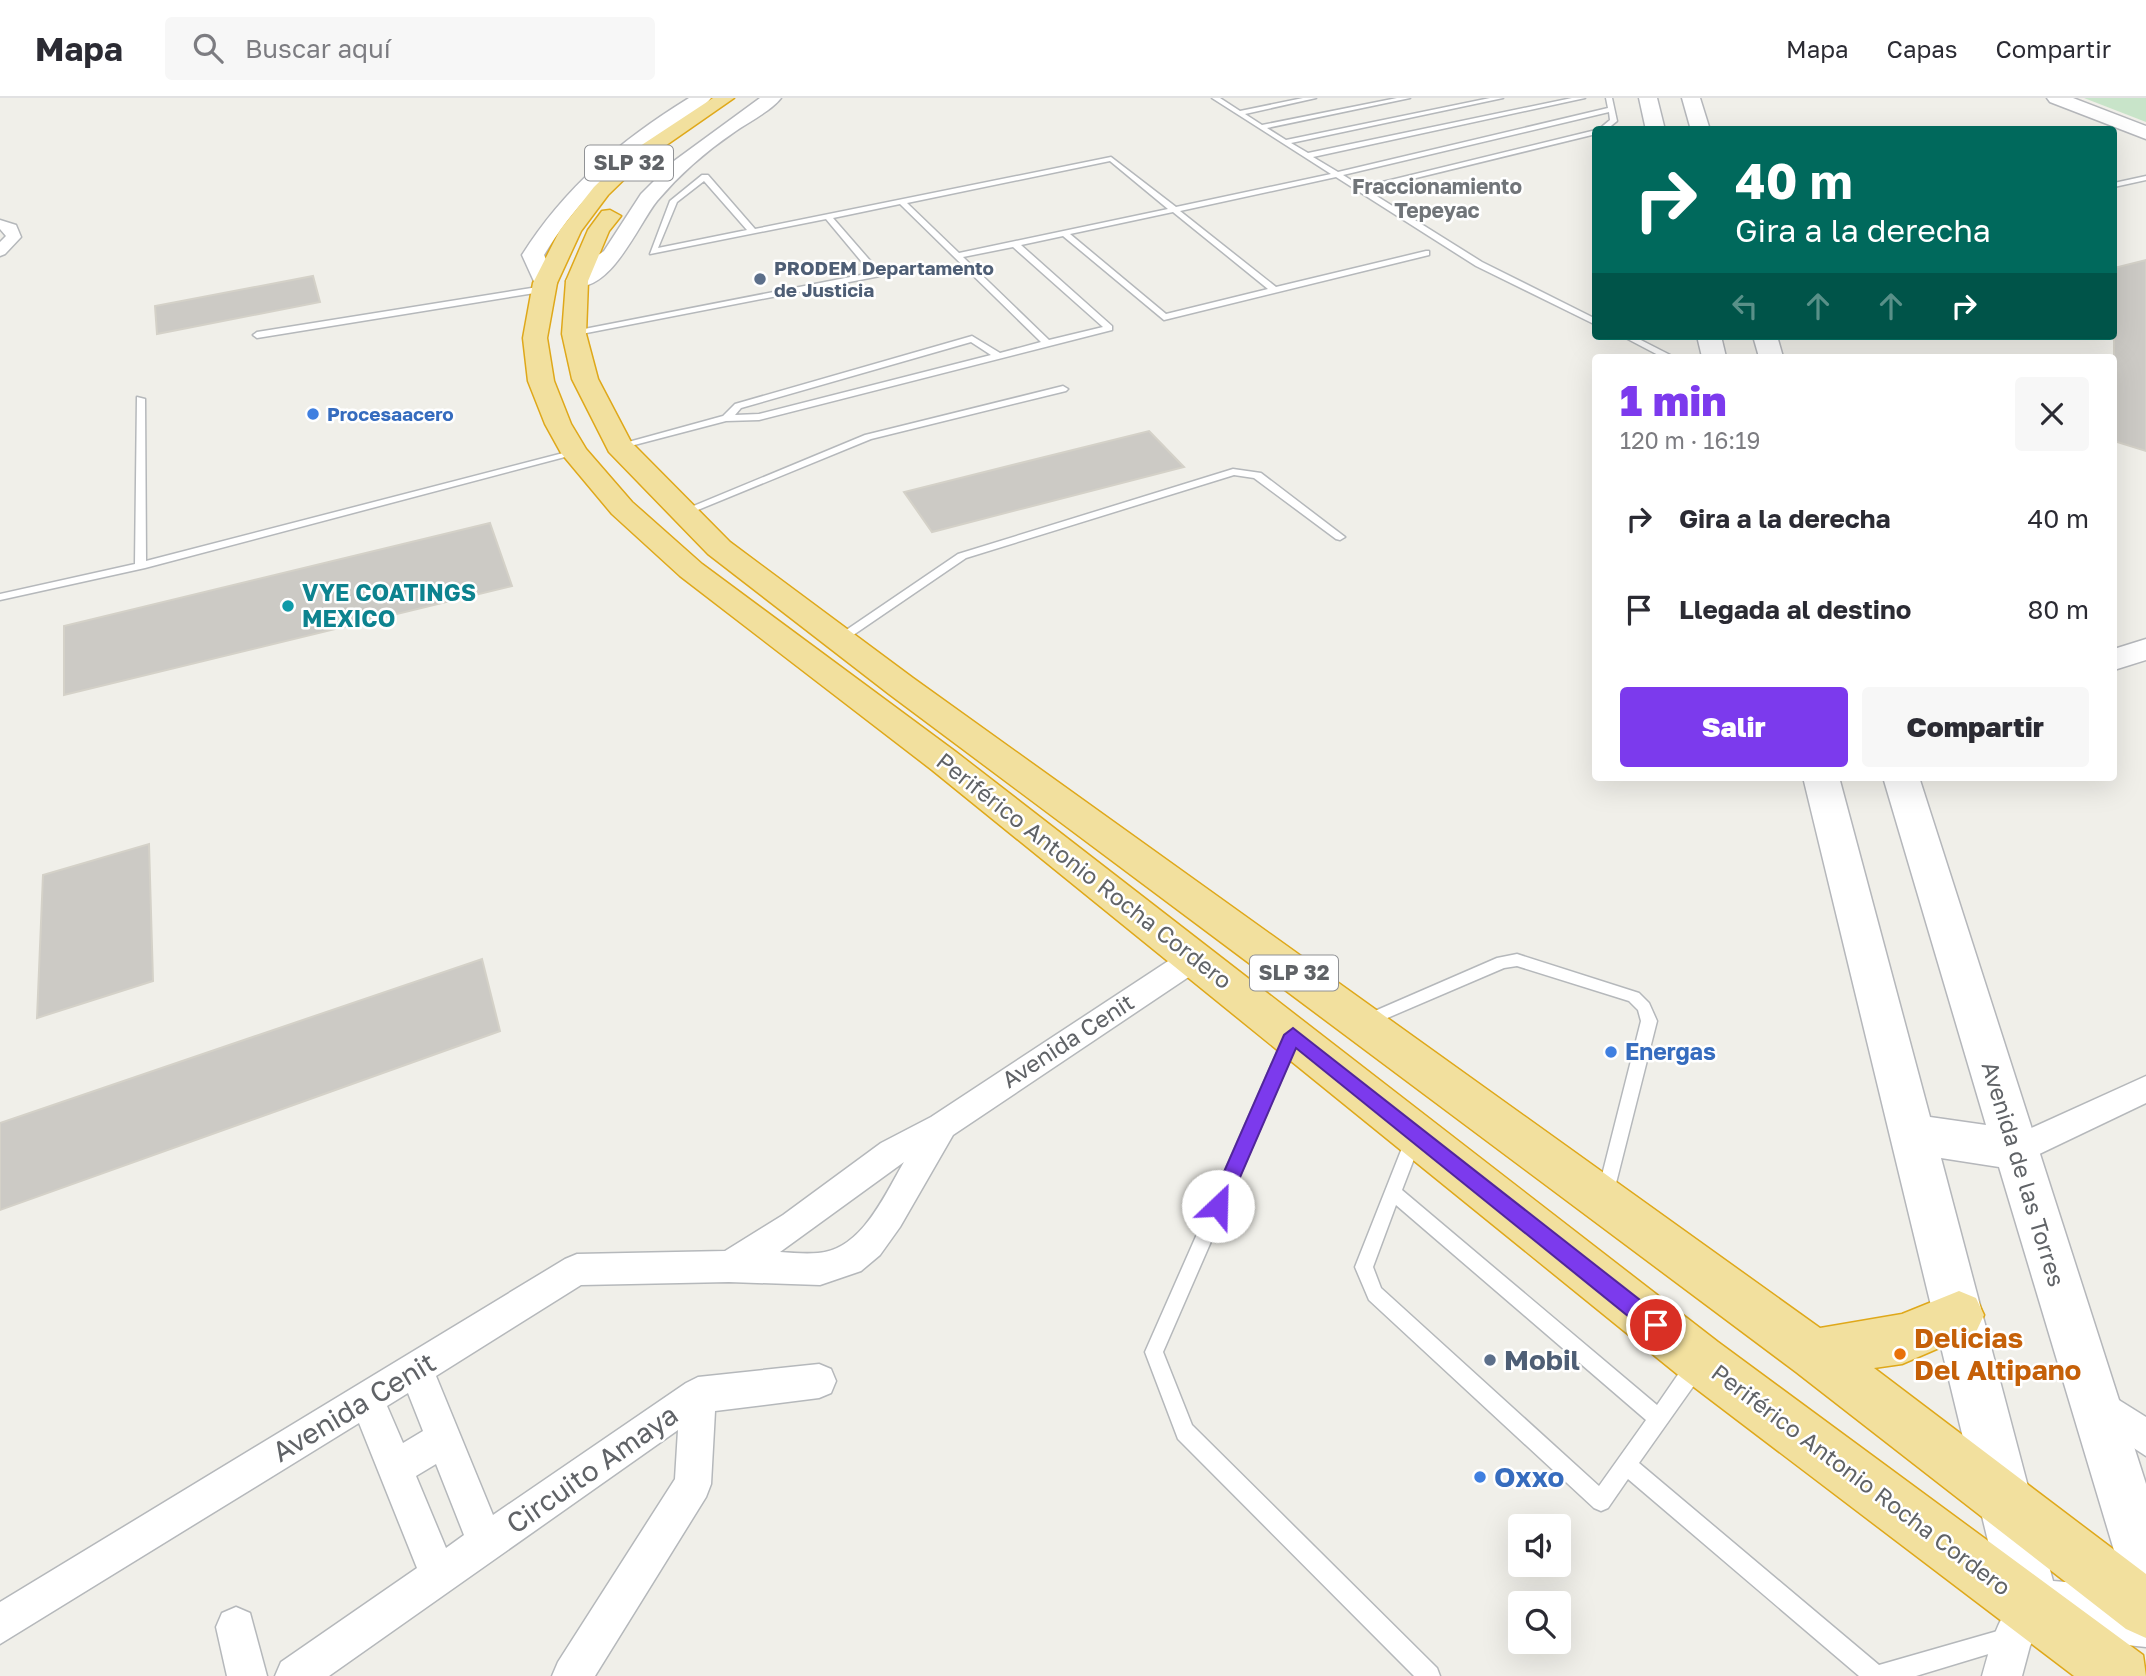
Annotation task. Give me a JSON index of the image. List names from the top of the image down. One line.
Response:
{"streets":{"highway":["SLP 32","Periférico Antonio Rocha Cordero"],"main road":["Avenida de las Torres"],"street":["Avenida Cenit","Circuito Amaya"]},"crossings":[["Periférico Antonio Rocha Cordero","Avenida Cenit"],["Avenida Cenit","Circuito Amaya"]],"districts":["Fraccionamiento Tepeyac"],"places":["PRODEM Departamento de Justicia","Procesaacero","VYE COATINGS MEXICO","Energas","Delicias Del Altipano","Mobil","Oxxo"],"page":{"header":"Mapa","search":"Buscar aquí","nav":["Mapa","Capas","Compartir"],"turn":["40 m","Gira a la derecha"],"heading":["1 min","120 m · 16:19"],"list":[{"name":"Gira a la derecha","value":"40 m"},{"name":"Llegada al destino","value":"80 m"}],"buttons":["Salir","Compartir"]}}
